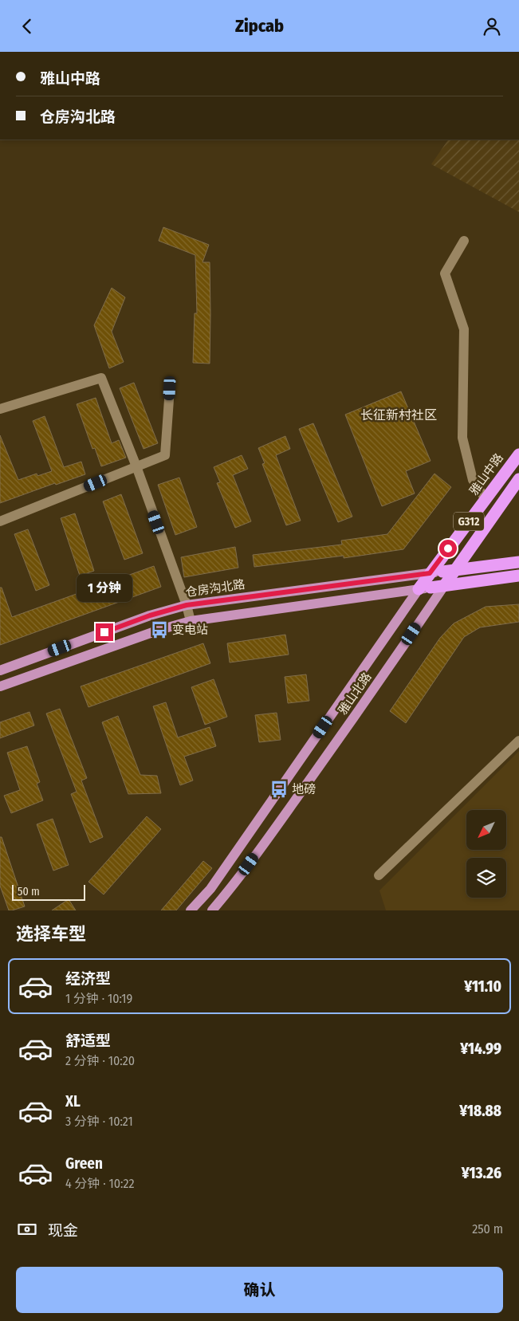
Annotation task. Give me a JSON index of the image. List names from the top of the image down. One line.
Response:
{"streets":{"highway":["雅山中路","G312"],"main road":["仓房沟北路","雅山北路"]},"crossings":[["雅山中路","仓房沟北路"],["雅山中路","雅山北路"],["G312","仓房沟北路"],["G312","雅山北路"]],"districts":["长征新村社区"],"places":{"bus stop":["变电站","地磅"]},"scale_bar":"50 m","north":"bottom left","page":{"header":"Zipcab","banner":["雅山中路","仓房沟北路"],"bubble":"1 分钟","scale":"50 m","heading":"选择车型","list":[{"name":"经济型","note":"1 分钟 · 10:19","value":"¥11.10"},{"name":"舒适型","note":"2 分钟 · 10:20","value":"¥14.99"},{"name":"XL","note":"3 分钟 · 10:21","value":"¥18.88"},{"name":"Green","note":"4 分钟 · 10:22","value":"¥13.26"}],"pay":["现金","250 m"],"buttons":"确认"}}
